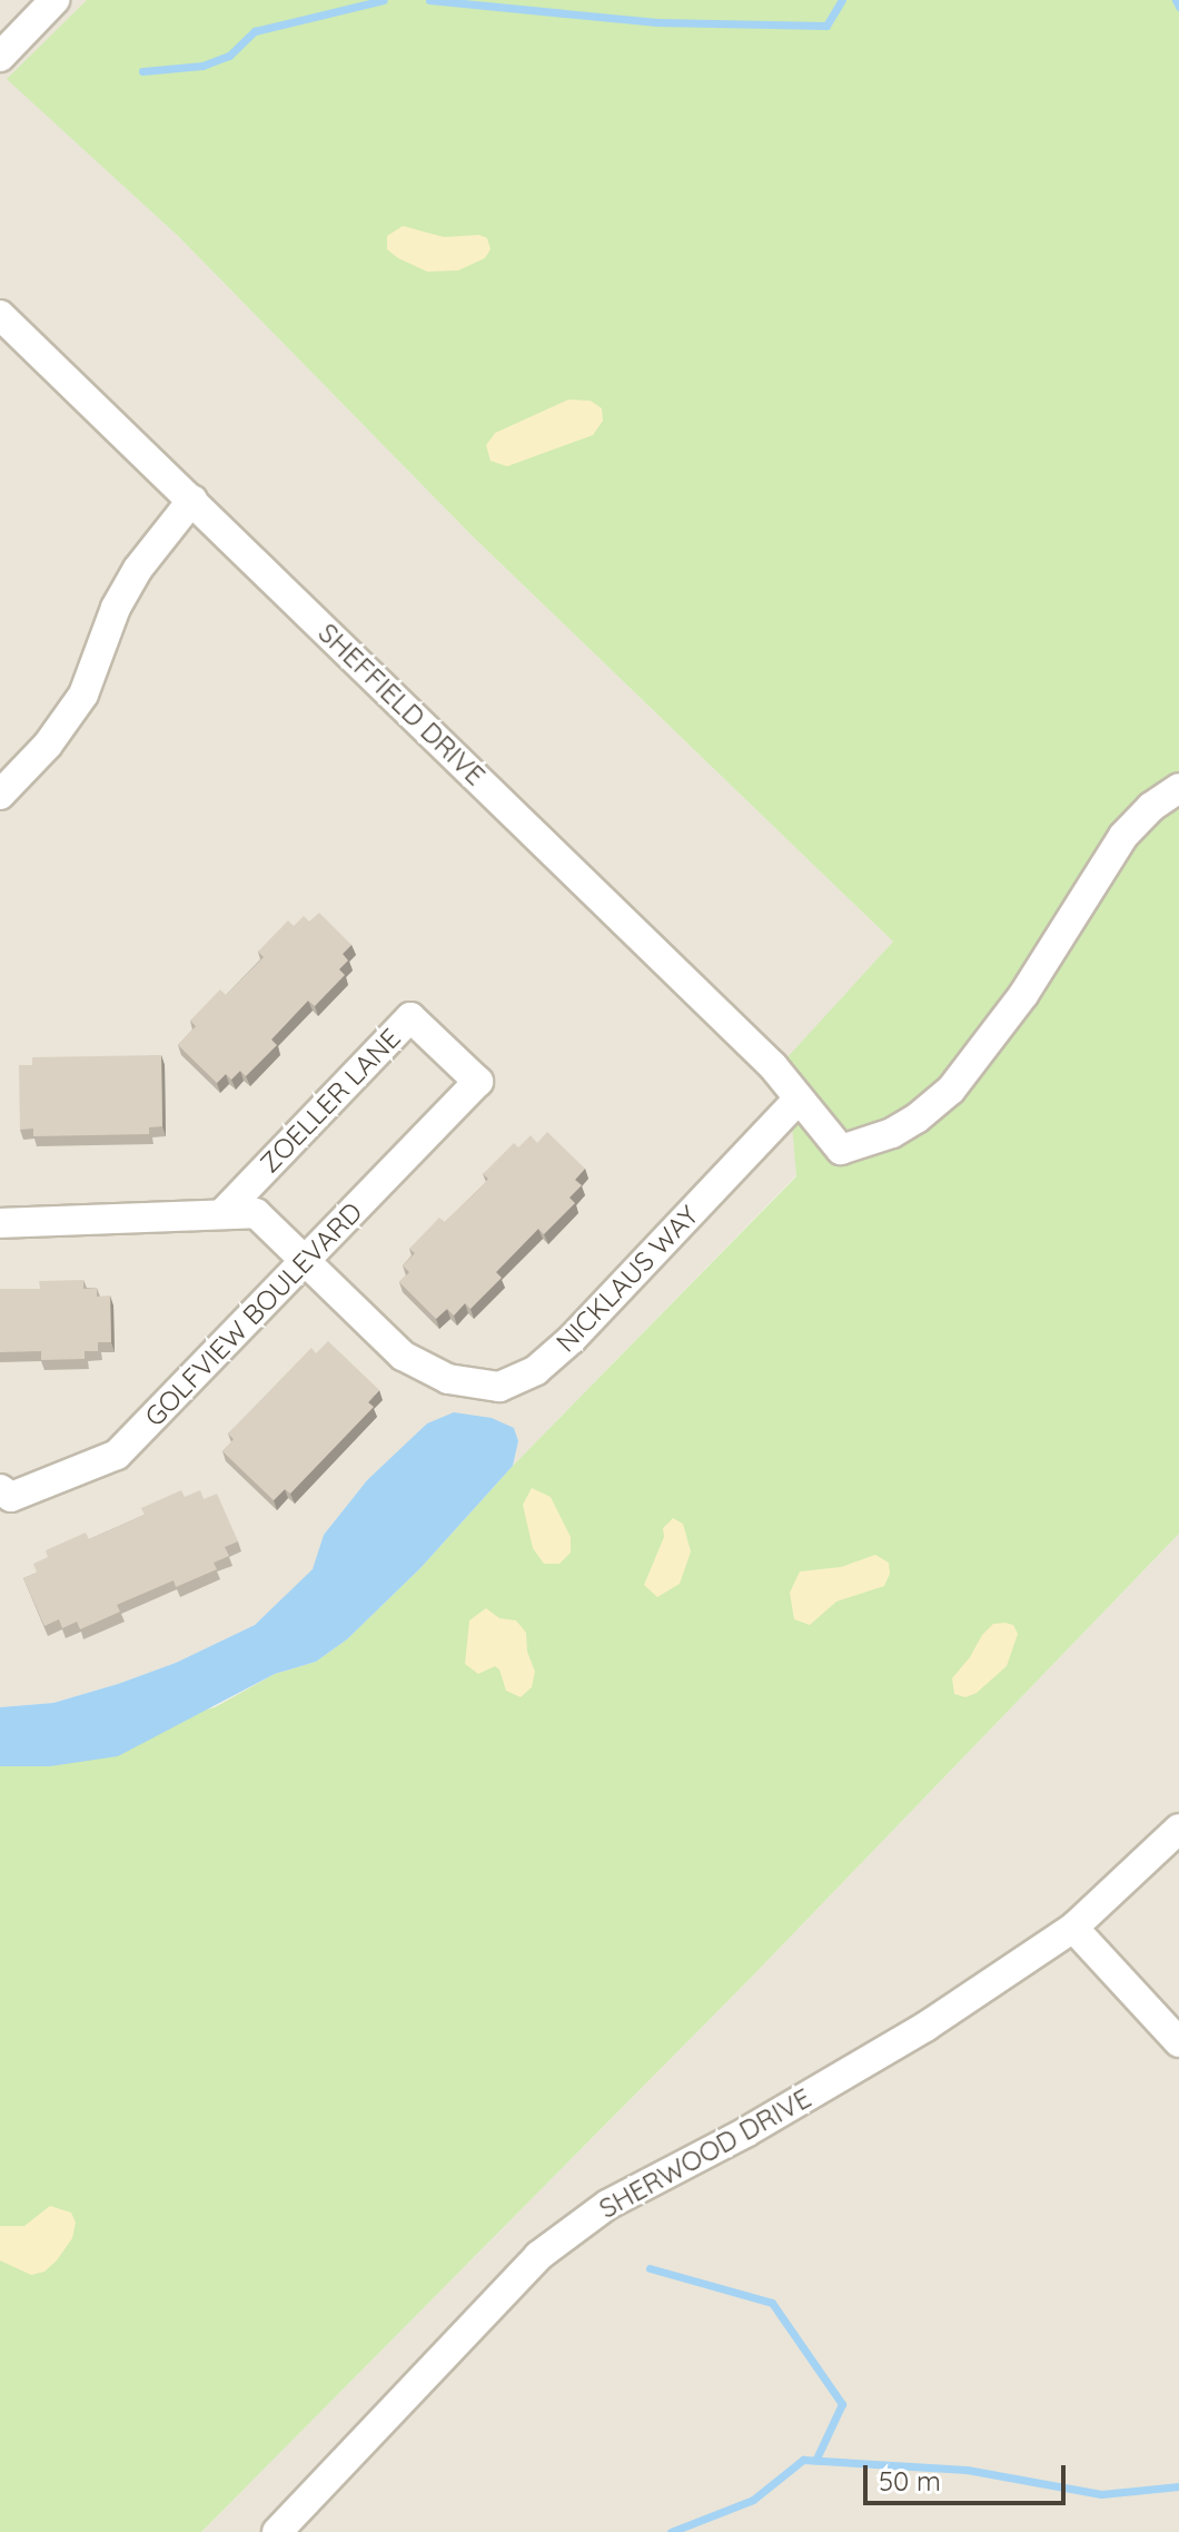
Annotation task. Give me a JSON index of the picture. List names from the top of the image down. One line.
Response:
{"streets":{"street":["SHEFFIELD DRIVE","ZOELLER LANE","NICKLAUS WAY","GOLFVIEW BOULEVARD","SHERWOOD DRIVE"]},"crossings":[["SHEFFIELD DRIVE","NICKLAUS WAY"],["ZOELLER LANE","NICKLAUS WAY"],["ZOELLER LANE","GOLFVIEW BOULEVARD"],["NICKLAUS WAY","GOLFVIEW BOULEVARD"]],"scale_bar":"50 m"}
